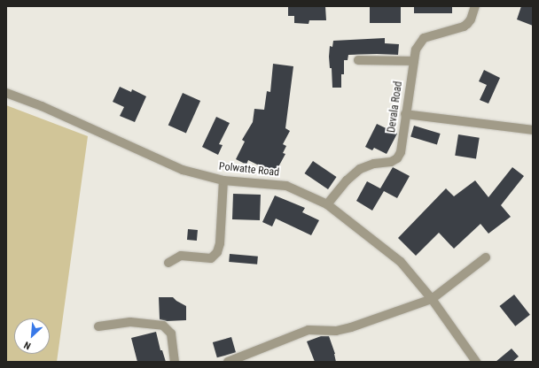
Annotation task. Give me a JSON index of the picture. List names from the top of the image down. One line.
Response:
{"streets":{"street":["Devala Road","Polwatte Road"]},"crossings":[["Devala Road","Polwatte Road"]],"north":"bottom left"}
